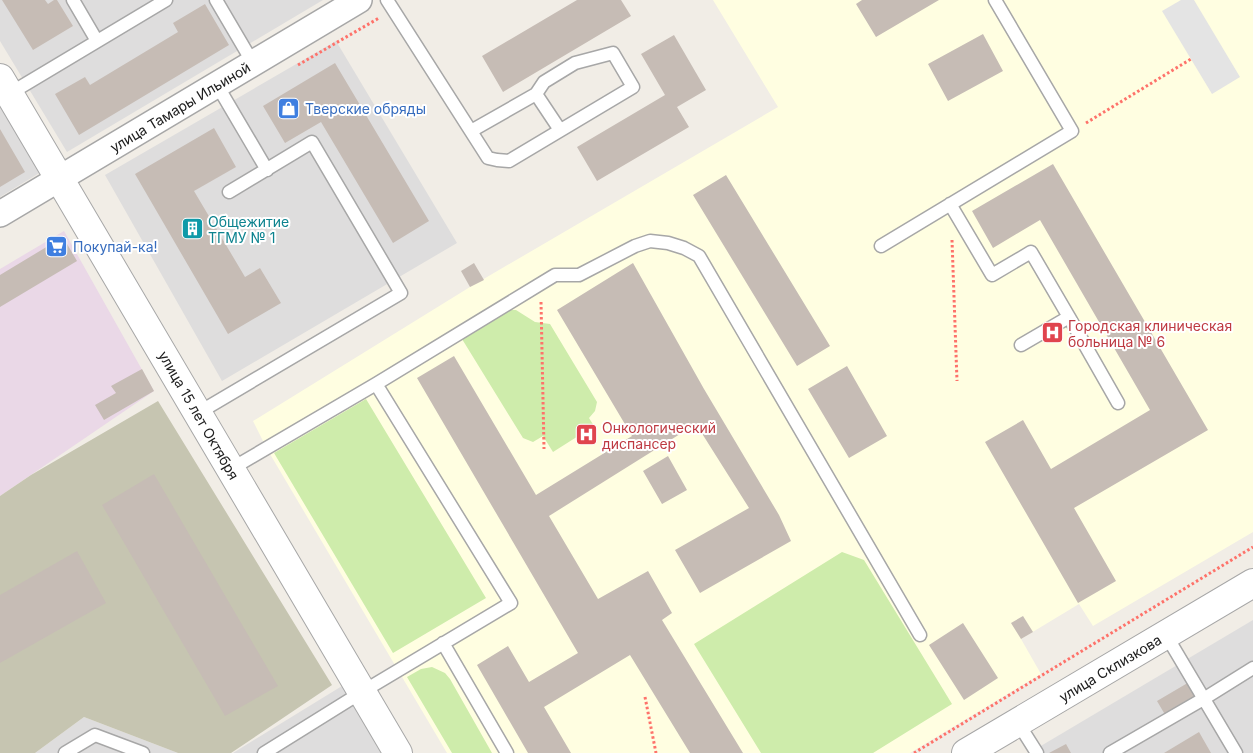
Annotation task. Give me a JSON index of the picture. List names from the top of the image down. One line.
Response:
{"streets":{"street":["улица Тамары Ильиной","улица 15 лет Октября","улица Склизкова"]},"crossings":[["улица Тамары Ильиной","улица 15 лет Октября"]],"places":{"shop":["Тверские обряды"],"building":["Общежитие ТГМУ № 1"],"supermarket":["Покупай-ка!"],"hospital":["Городская клиническая больница № 6","Онкологический диспансер"]}}
